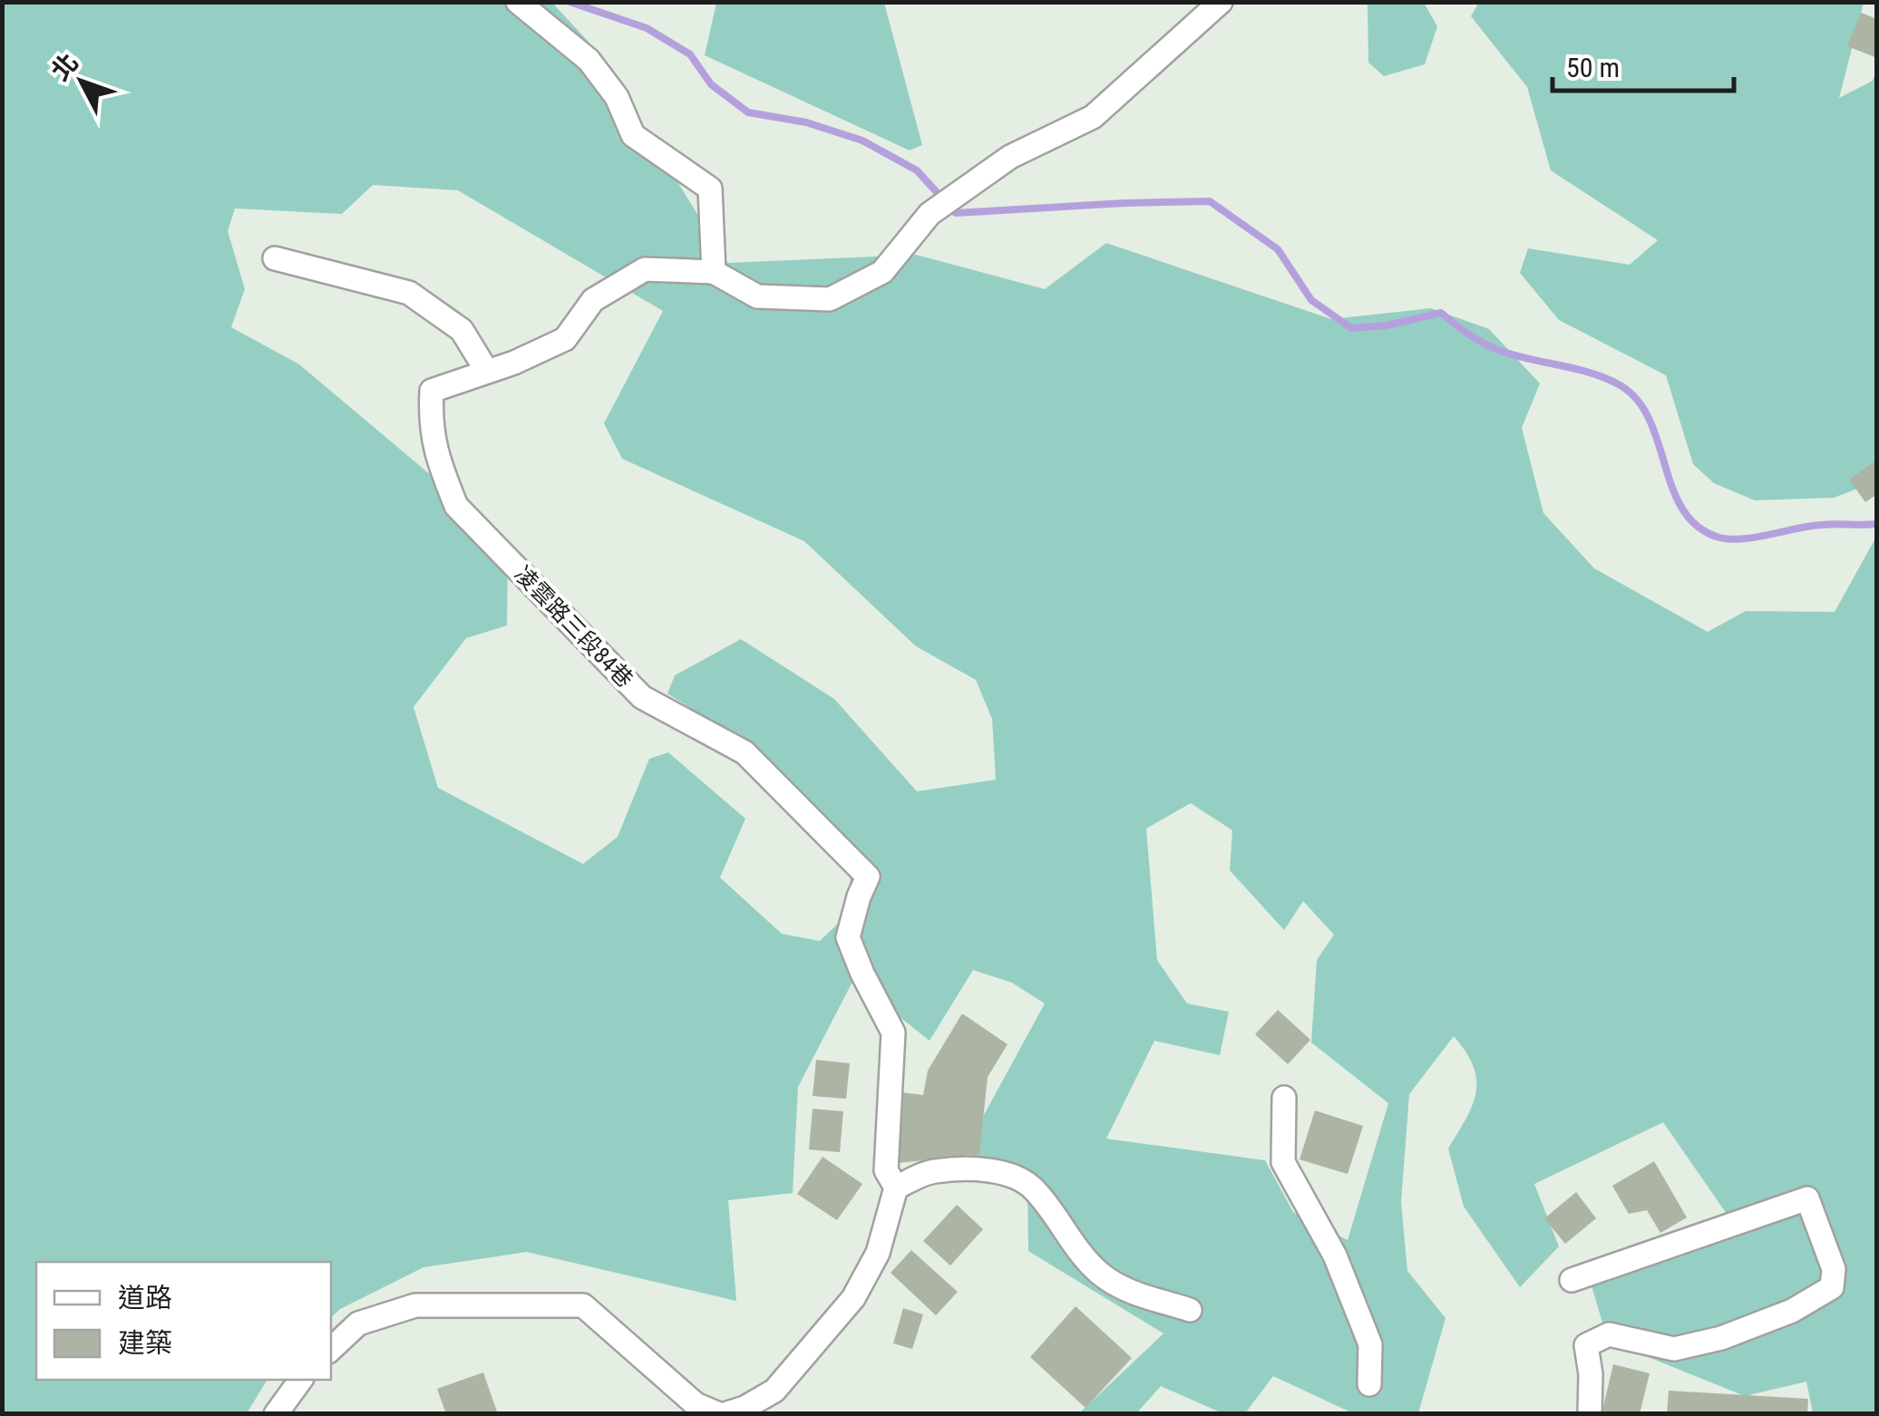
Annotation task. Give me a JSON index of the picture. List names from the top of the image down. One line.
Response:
{"streets":{"street":["凌雲路三段84巷"]},"legend":["道路","建築"],"scale_bar":"50 m","north":"top left"}
